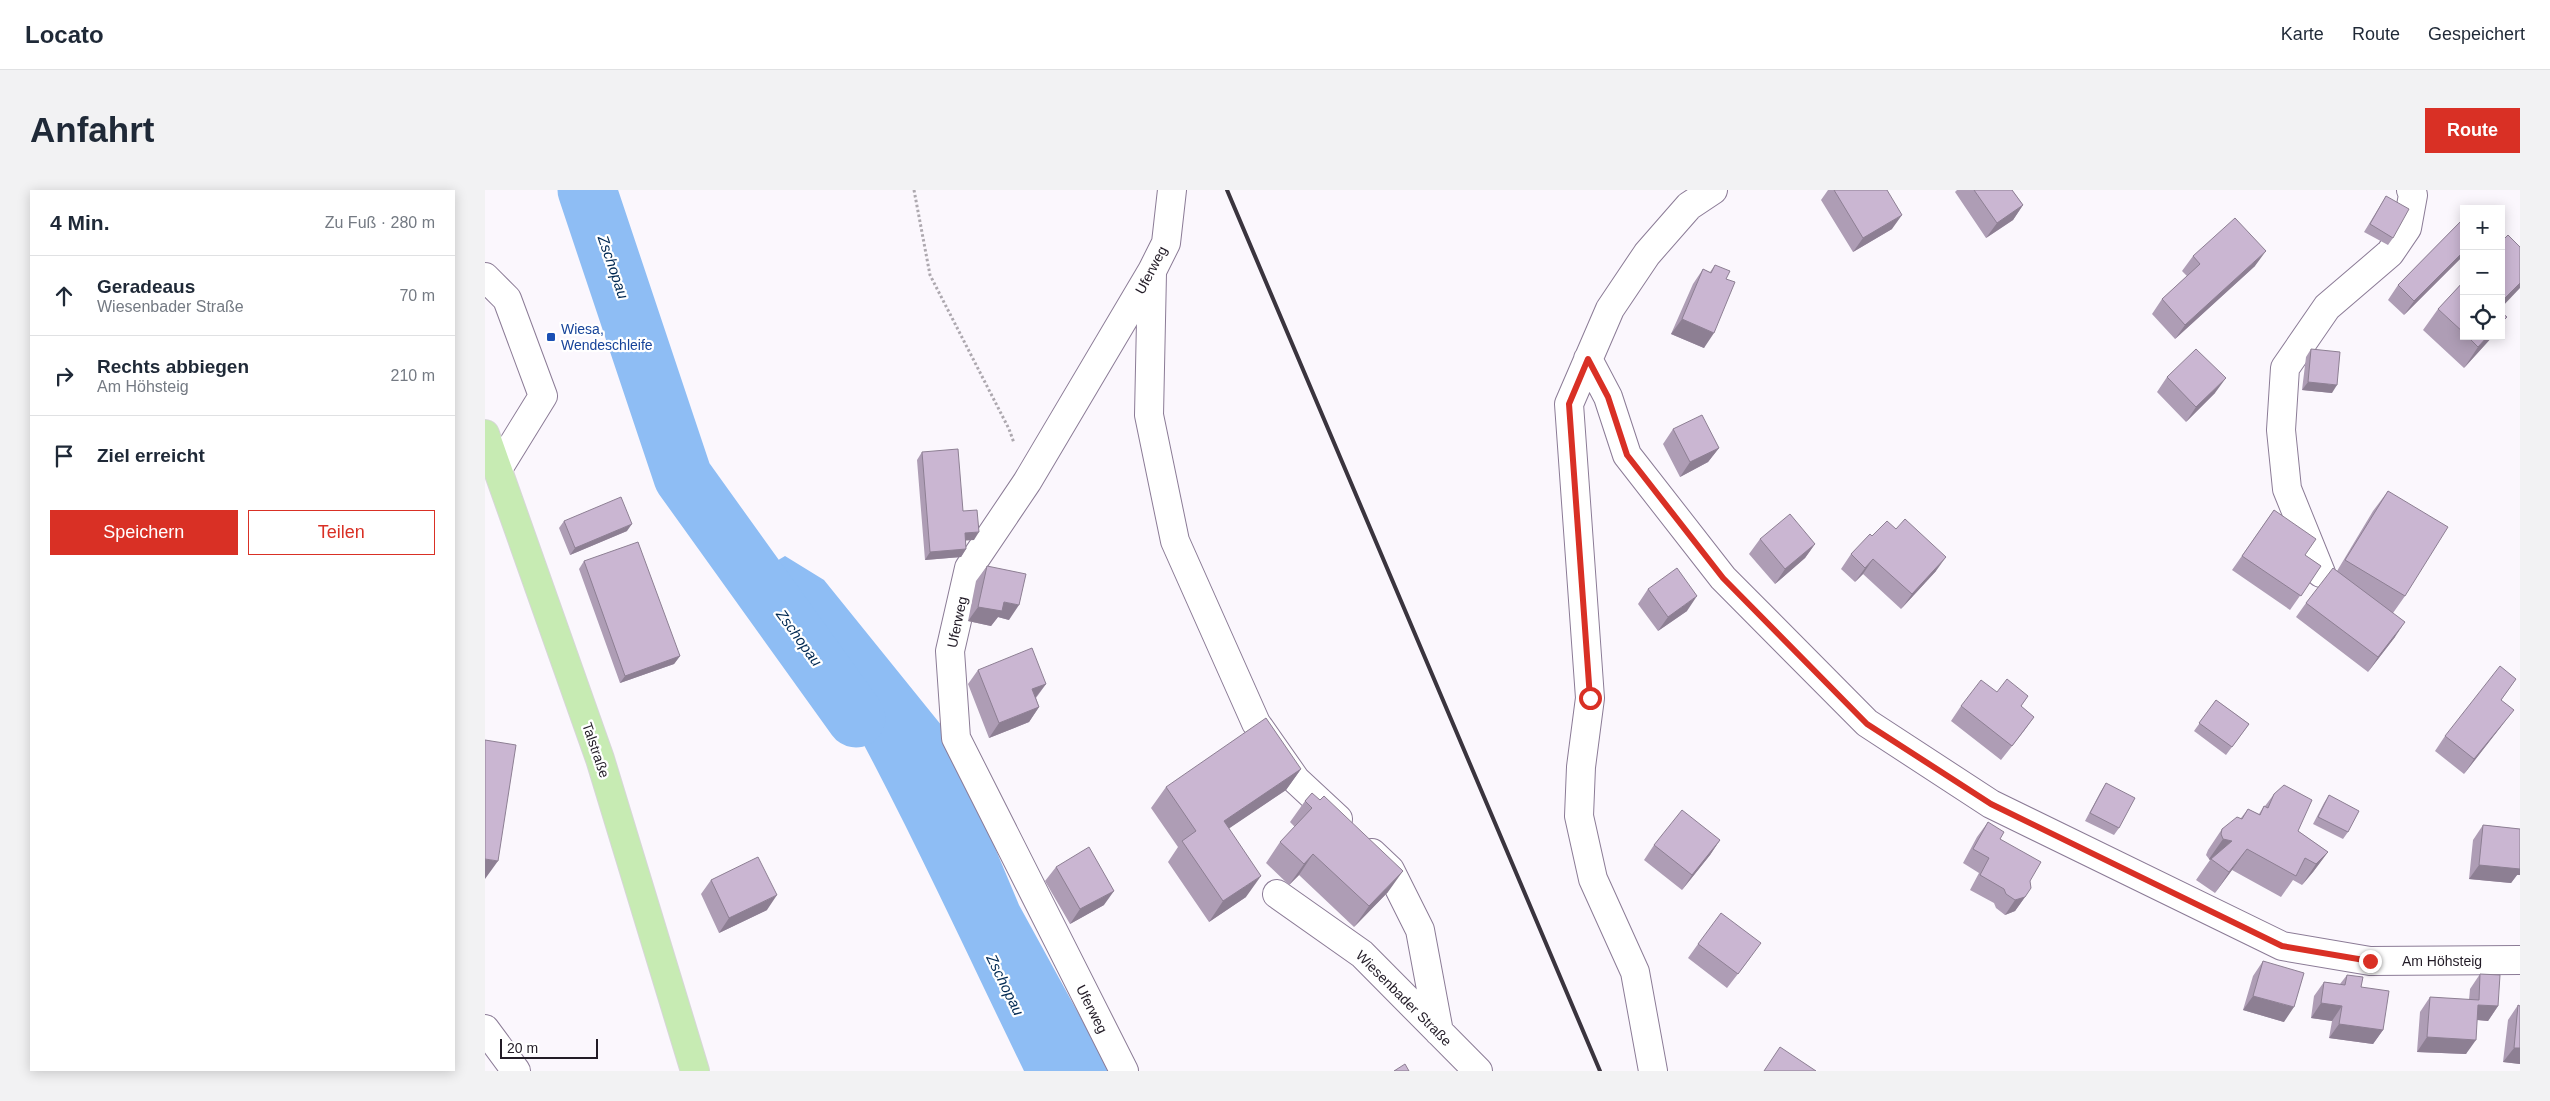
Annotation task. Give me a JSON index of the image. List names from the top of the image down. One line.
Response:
{"streets":{"main road":["Talstraße"],"street":["Uferweg","Am Höhsteig","Wiesenbader Straße"]},"water":["Zschopau"],"places":{"transit":["Wiesa, Wendeschleife"]},"scale_bar":"20 m","page":{"header":"Locato","nav":["Karte","Route","Gespeichert"],"buttons":["Route",["Speichern","Teilen"]],"title":"Anfahrt","heading":["4 Min.","Zu Fuß · 280 m"],"map_buttons":["+","−"],"list":[["Geradeaus","Wiesenbader Straße","70 m"],["Rechts abbiegen","Am Höhsteig","210 m"],"Ziel erreicht"],"scale":"20 m"}}
